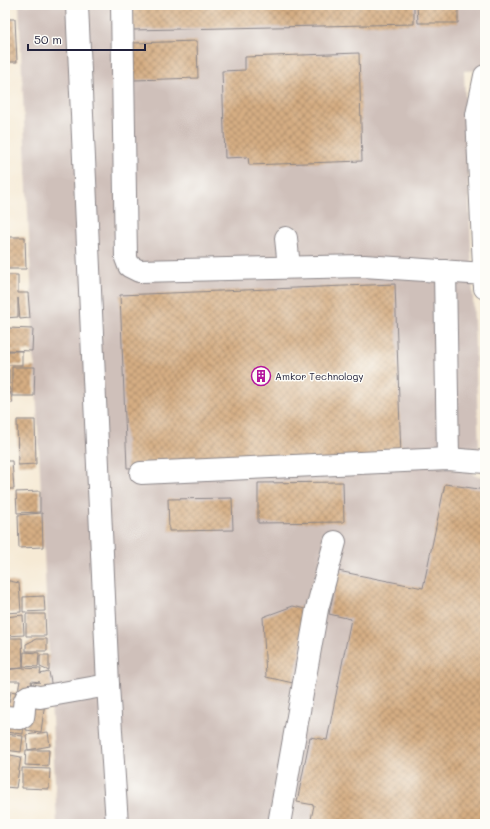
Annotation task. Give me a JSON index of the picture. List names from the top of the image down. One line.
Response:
{"places":{"building":["Amkor Technology"]},"scale_bar":"50 m"}
